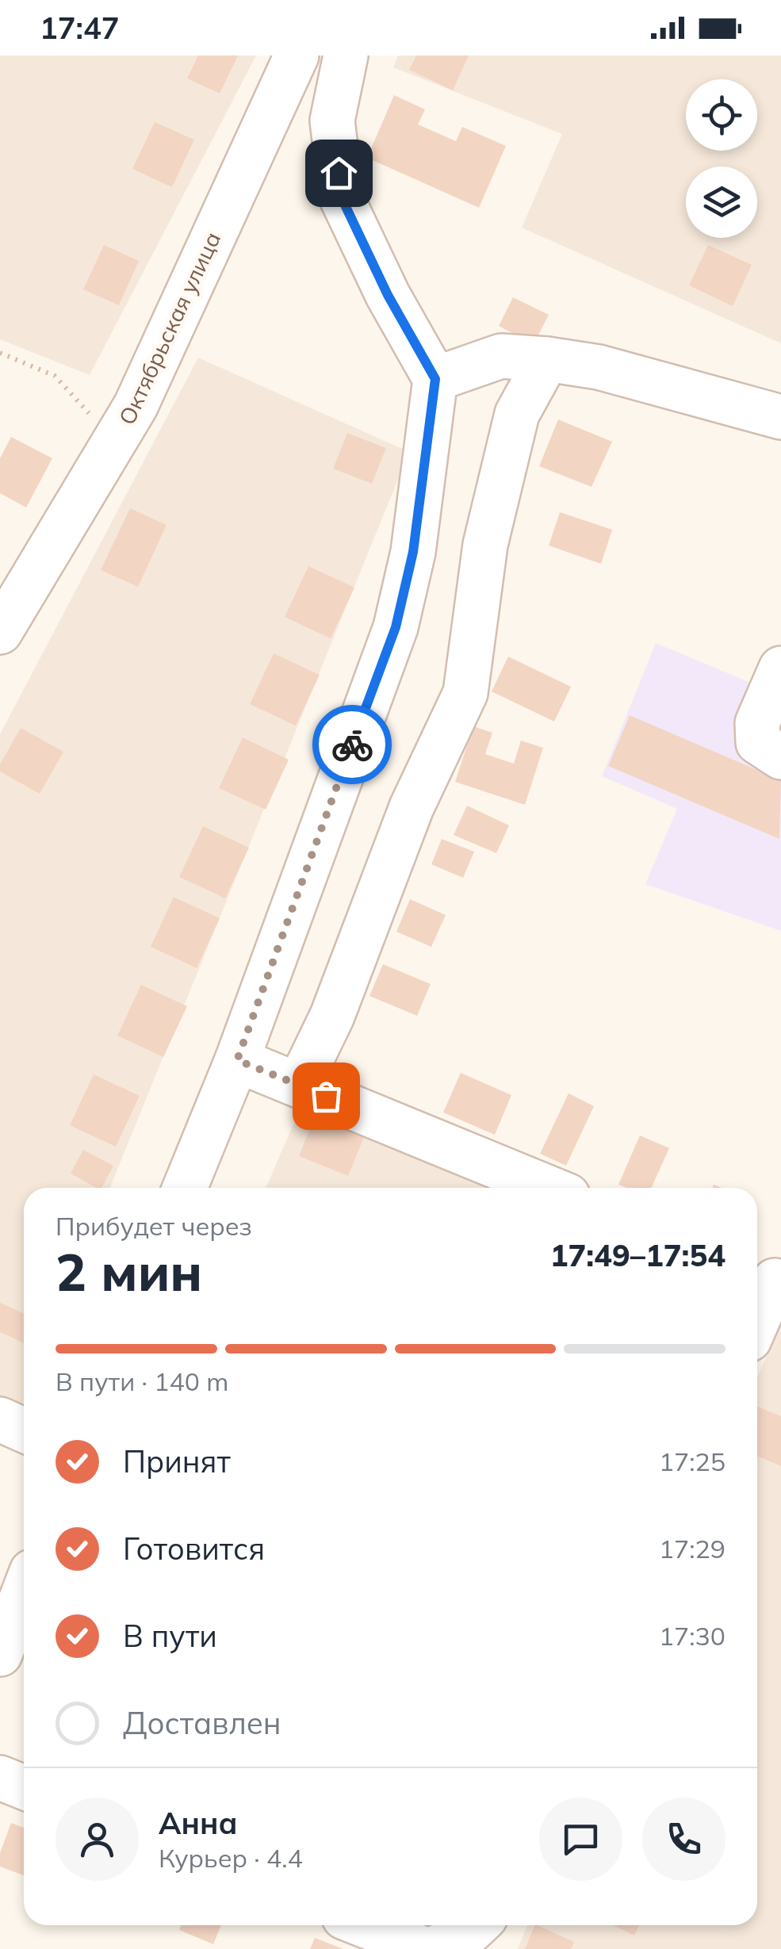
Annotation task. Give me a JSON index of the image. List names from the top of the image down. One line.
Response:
{"streets":{"street":["Октябрьская улица"]},"page":{"status":"17:47","heading":["2 мин","Прибудет через","17:49–17:54"],"panel":["Анна","Курьер · 4.4"],"bar":"В пути · 140 m","list":[["Принят","17:25"],["Готовится","17:29"],["В пути","17:30"],"Доставлен"]}}
